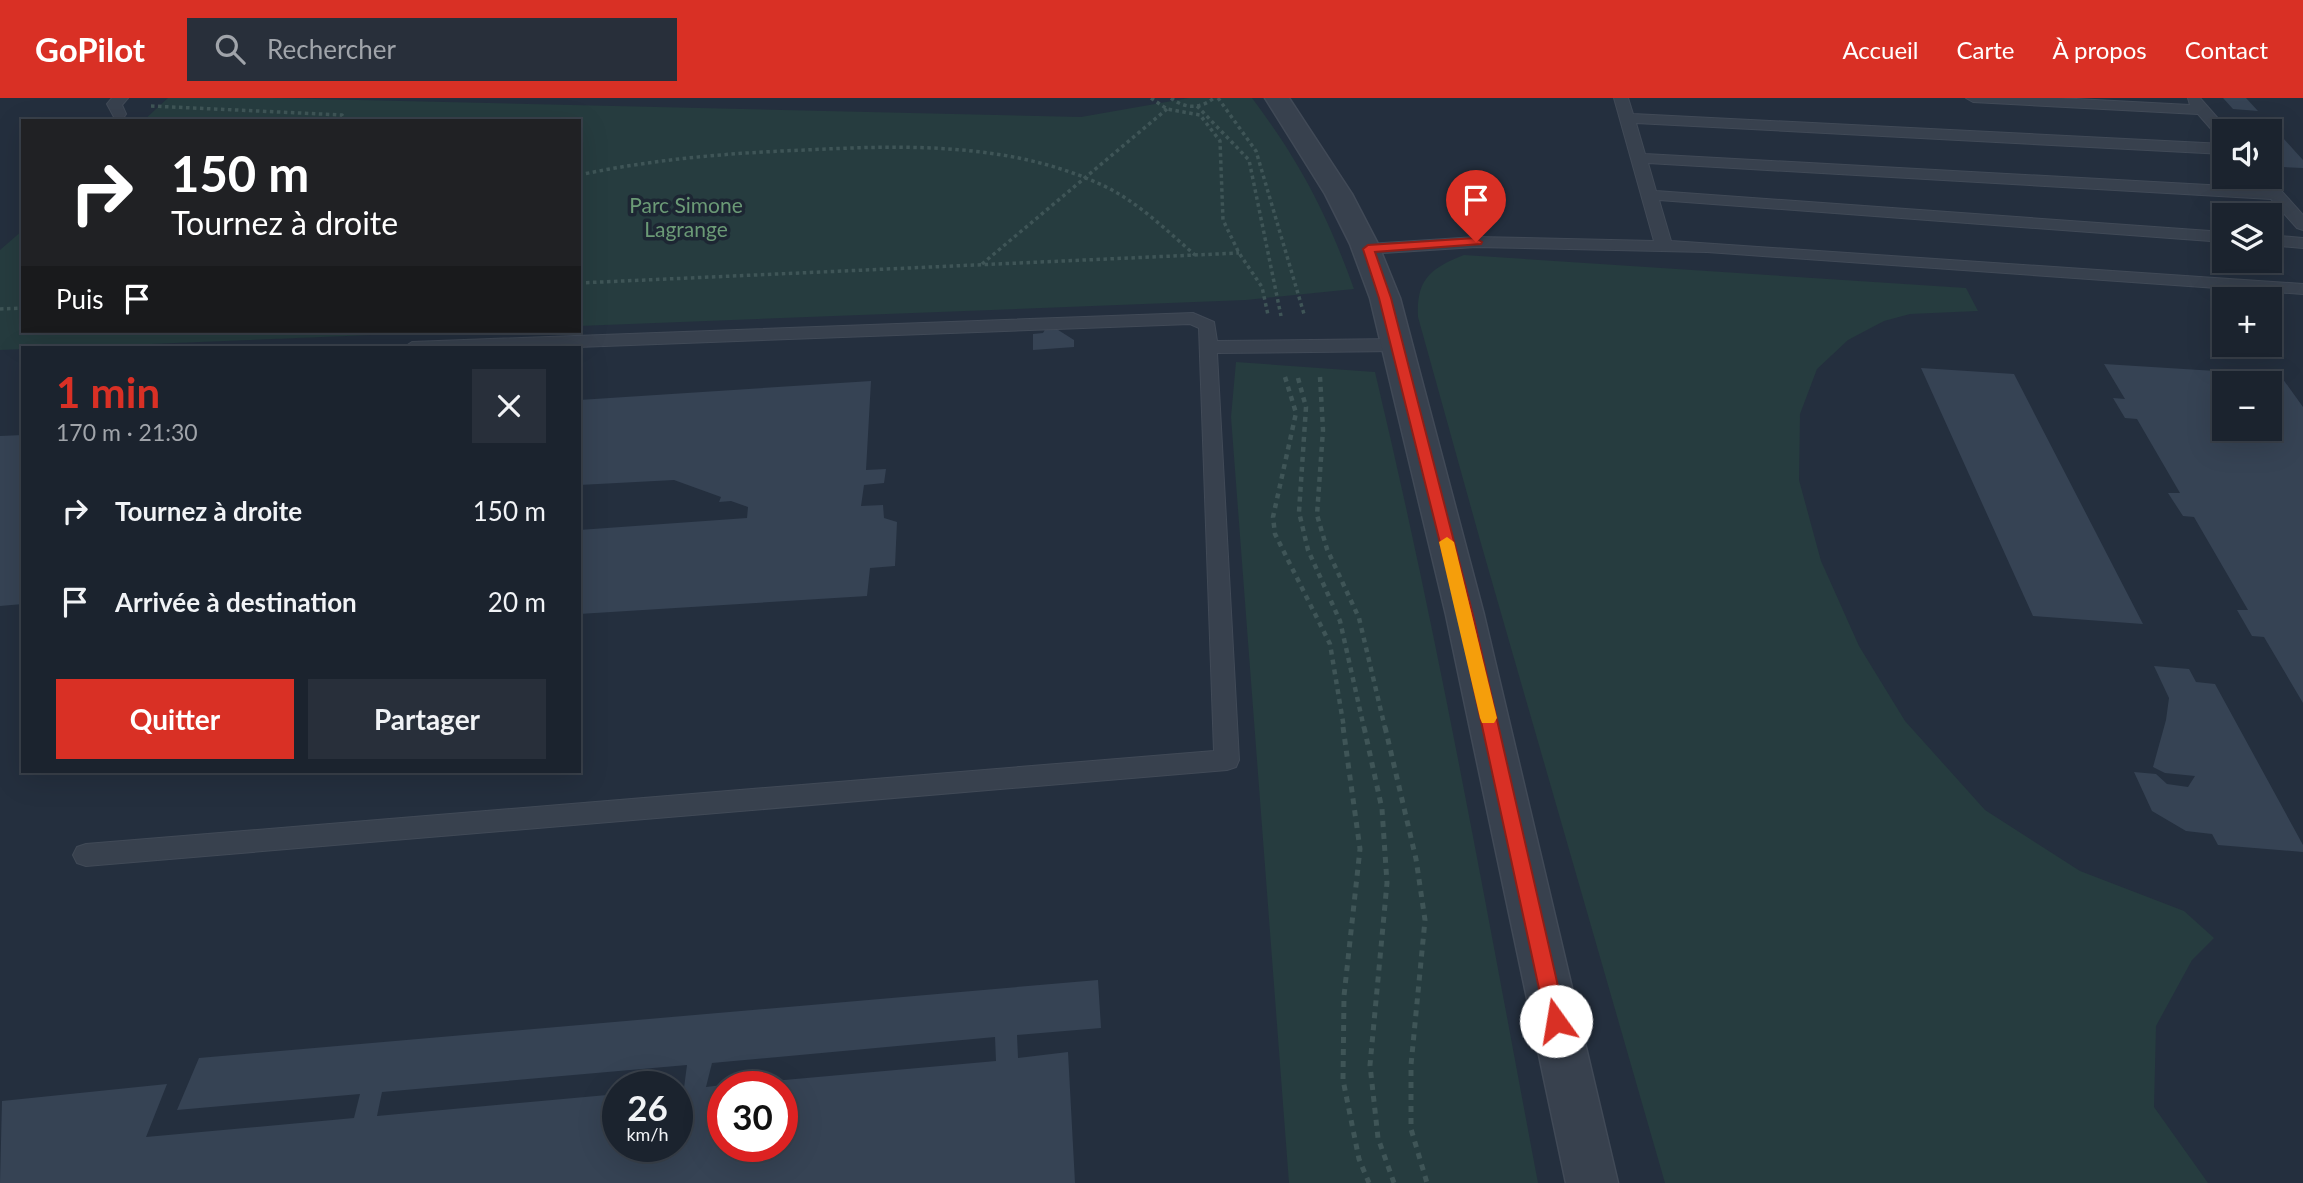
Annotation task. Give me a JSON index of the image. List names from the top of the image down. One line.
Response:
{"parks":["Parc Simone Lagrange"],"page":{"header":"GoPilot","search":"Rechercher","nav":["Accueil","Carte","À propos","Contact"],"map_buttons":["+","−"],"turn":["150 m","Tournez à droite"],"then":"Puis","heading":["1 min","170 m · 21:30"],"list":[{"name":"Tournez à droite","value":"150 m"},{"name":"Arrivée à destination","value":"20 m"}],"buttons":["Quitter","Partager"],"speed":"26 km/h","limit":"30"}}
